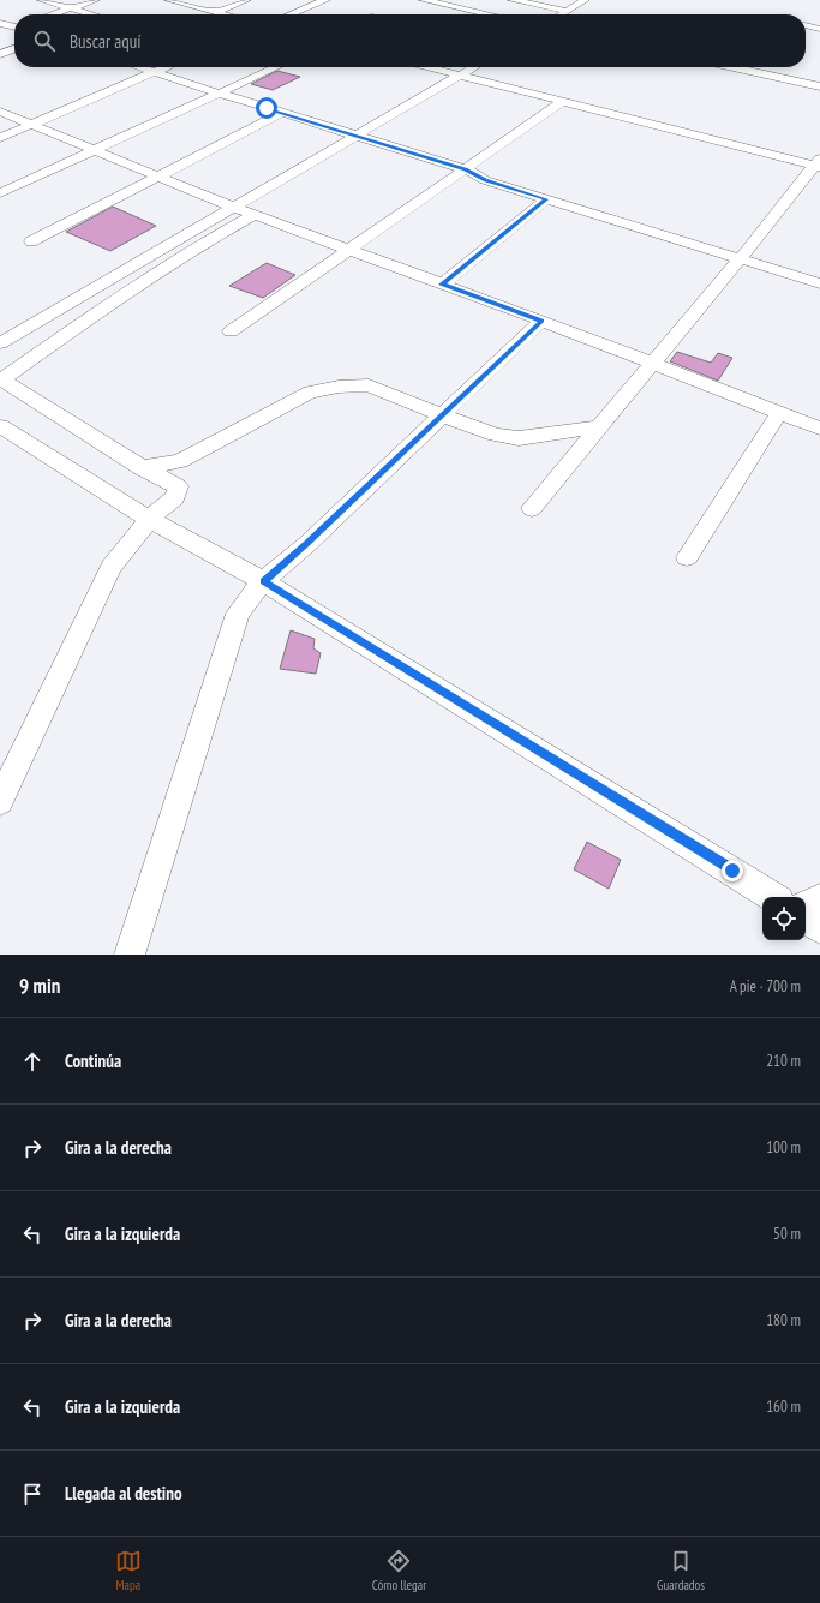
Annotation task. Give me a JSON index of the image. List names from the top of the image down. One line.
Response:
{"page":{"search":"Buscar aquí","heading":["9 min","A pie · 700 m"],"list":[["Continúa","210 m"],["Gira a la derecha","100 m"],["Gira a la izquierda","50 m"],["Gira a la derecha","180 m"],["Gira a la izquierda","160 m"],"Llegada al destino"],"nav":["Mapa","Cómo llegar","Guardados"]}}
